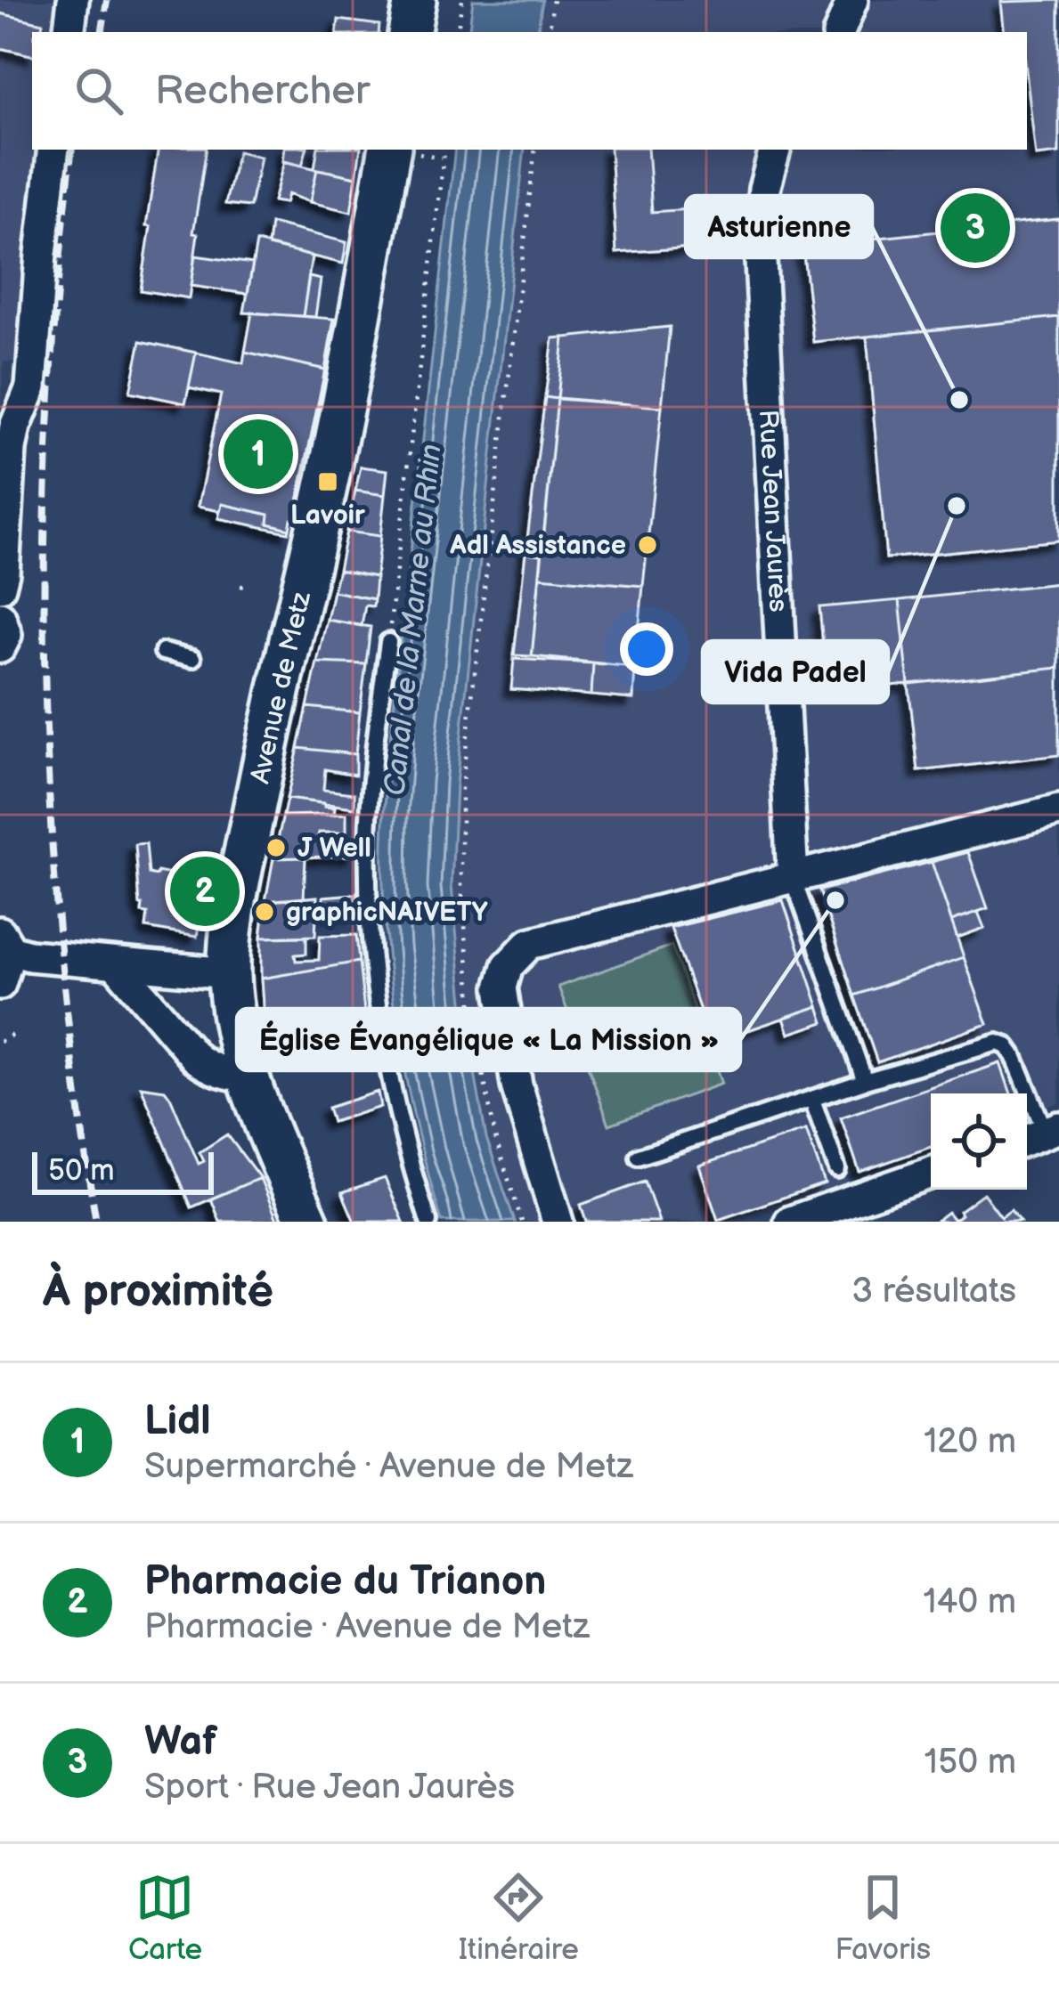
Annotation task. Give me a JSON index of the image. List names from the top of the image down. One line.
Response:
{"streets":{"main road":["Avenue de Metz"],"street":["Rue Jean Jaurès"]},"water":["Canal de la Marne au Rhin"],"places":{"other":["Asturienne","Vida Padel","Adl Assistance","J Well","Église Évangélique « La Mission »","graphicNAIVETY"],"transit":["Lavoir"]},"scale_bar":"50 m","page":{"search":"Rechercher","pins":["3","1","2"],"scale":"50 m","heading":["À proximité","3 résultats"],"list":[{"mark":"1","name":"Lidl","note":"Supermarché · Avenue de Metz","value":"120 m"},{"mark":"2","name":"Pharmacie du Trianon","note":"Pharmacie · Avenue de Metz","value":"140 m"},{"mark":"3","name":"Waf","note":"Sport · Rue Jean Jaurès","value":"150 m"}],"nav":["Carte","Itinéraire","Favoris"]}}
